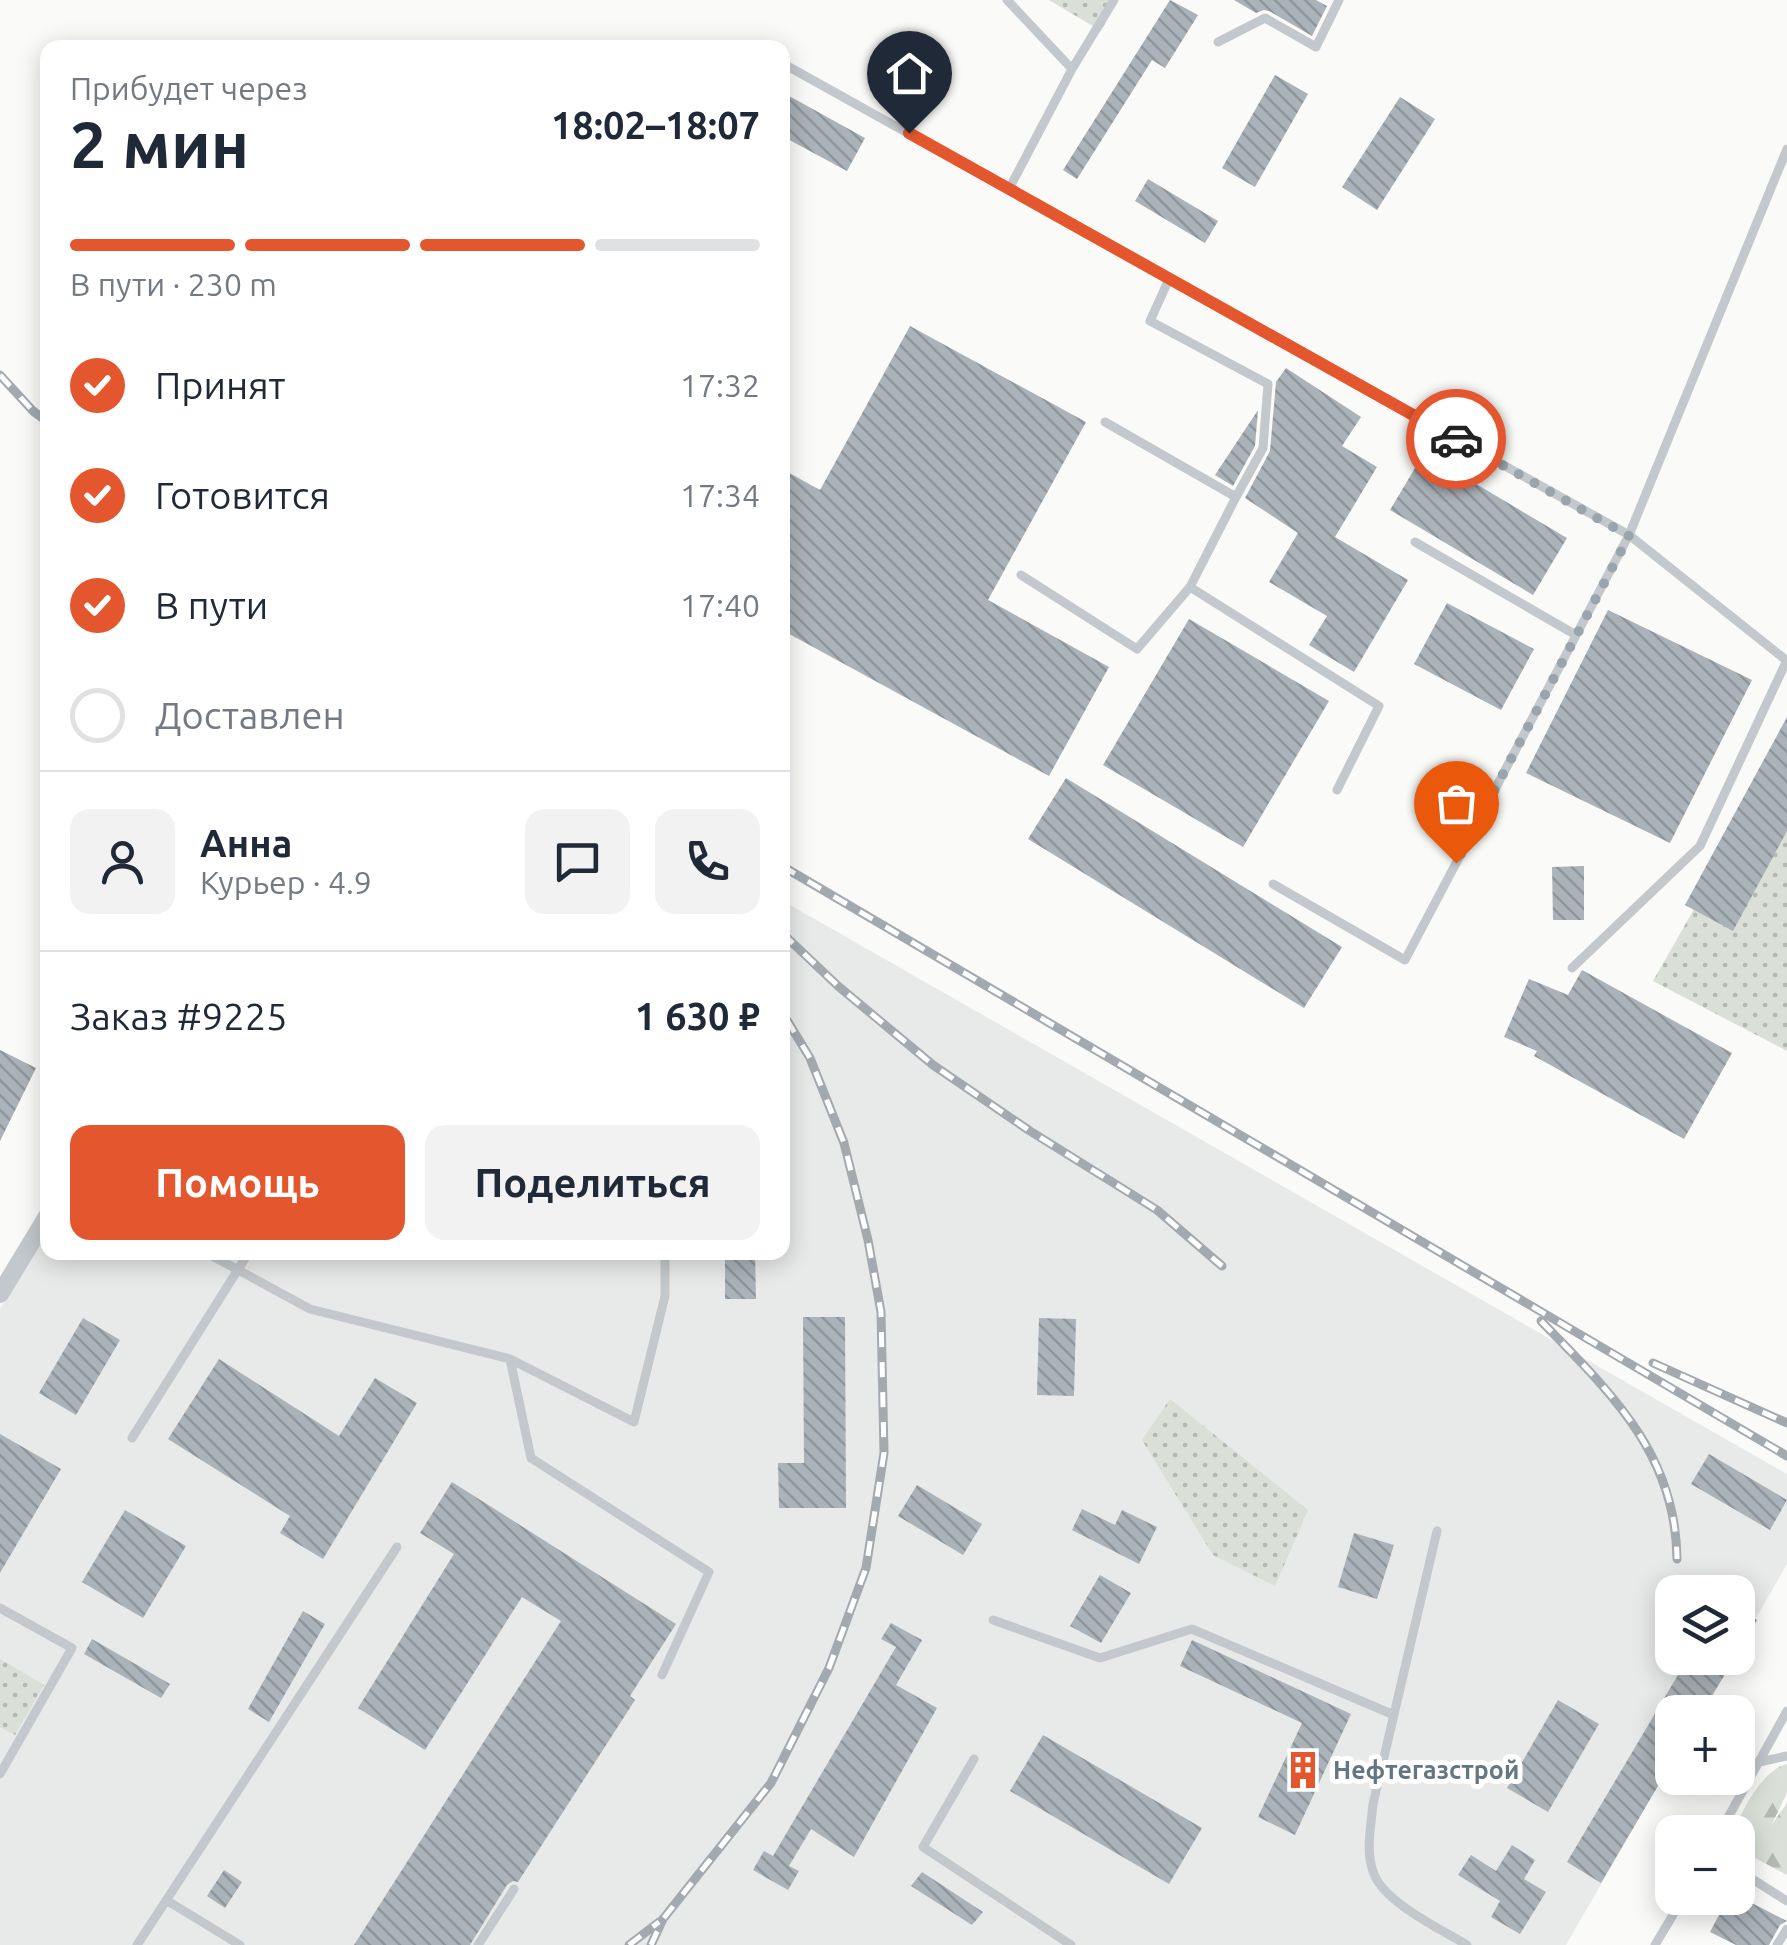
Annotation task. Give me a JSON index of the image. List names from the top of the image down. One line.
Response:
{"places":{"building":["Нефтегазстрой"]},"page":{"heading":["2 мин","Прибудет через","18:02–18:07"],"panel":["Анна","Курьер · 4.9","Заказ #9225","1 630 ₽"],"bar":"В пути · 230 m","list":[["Принят","17:32"],["Готовится","17:34"],["В пути","17:40"],"Доставлен"],"buttons":["Помощь","Поделиться"],"map_buttons":["+","−"]}}
